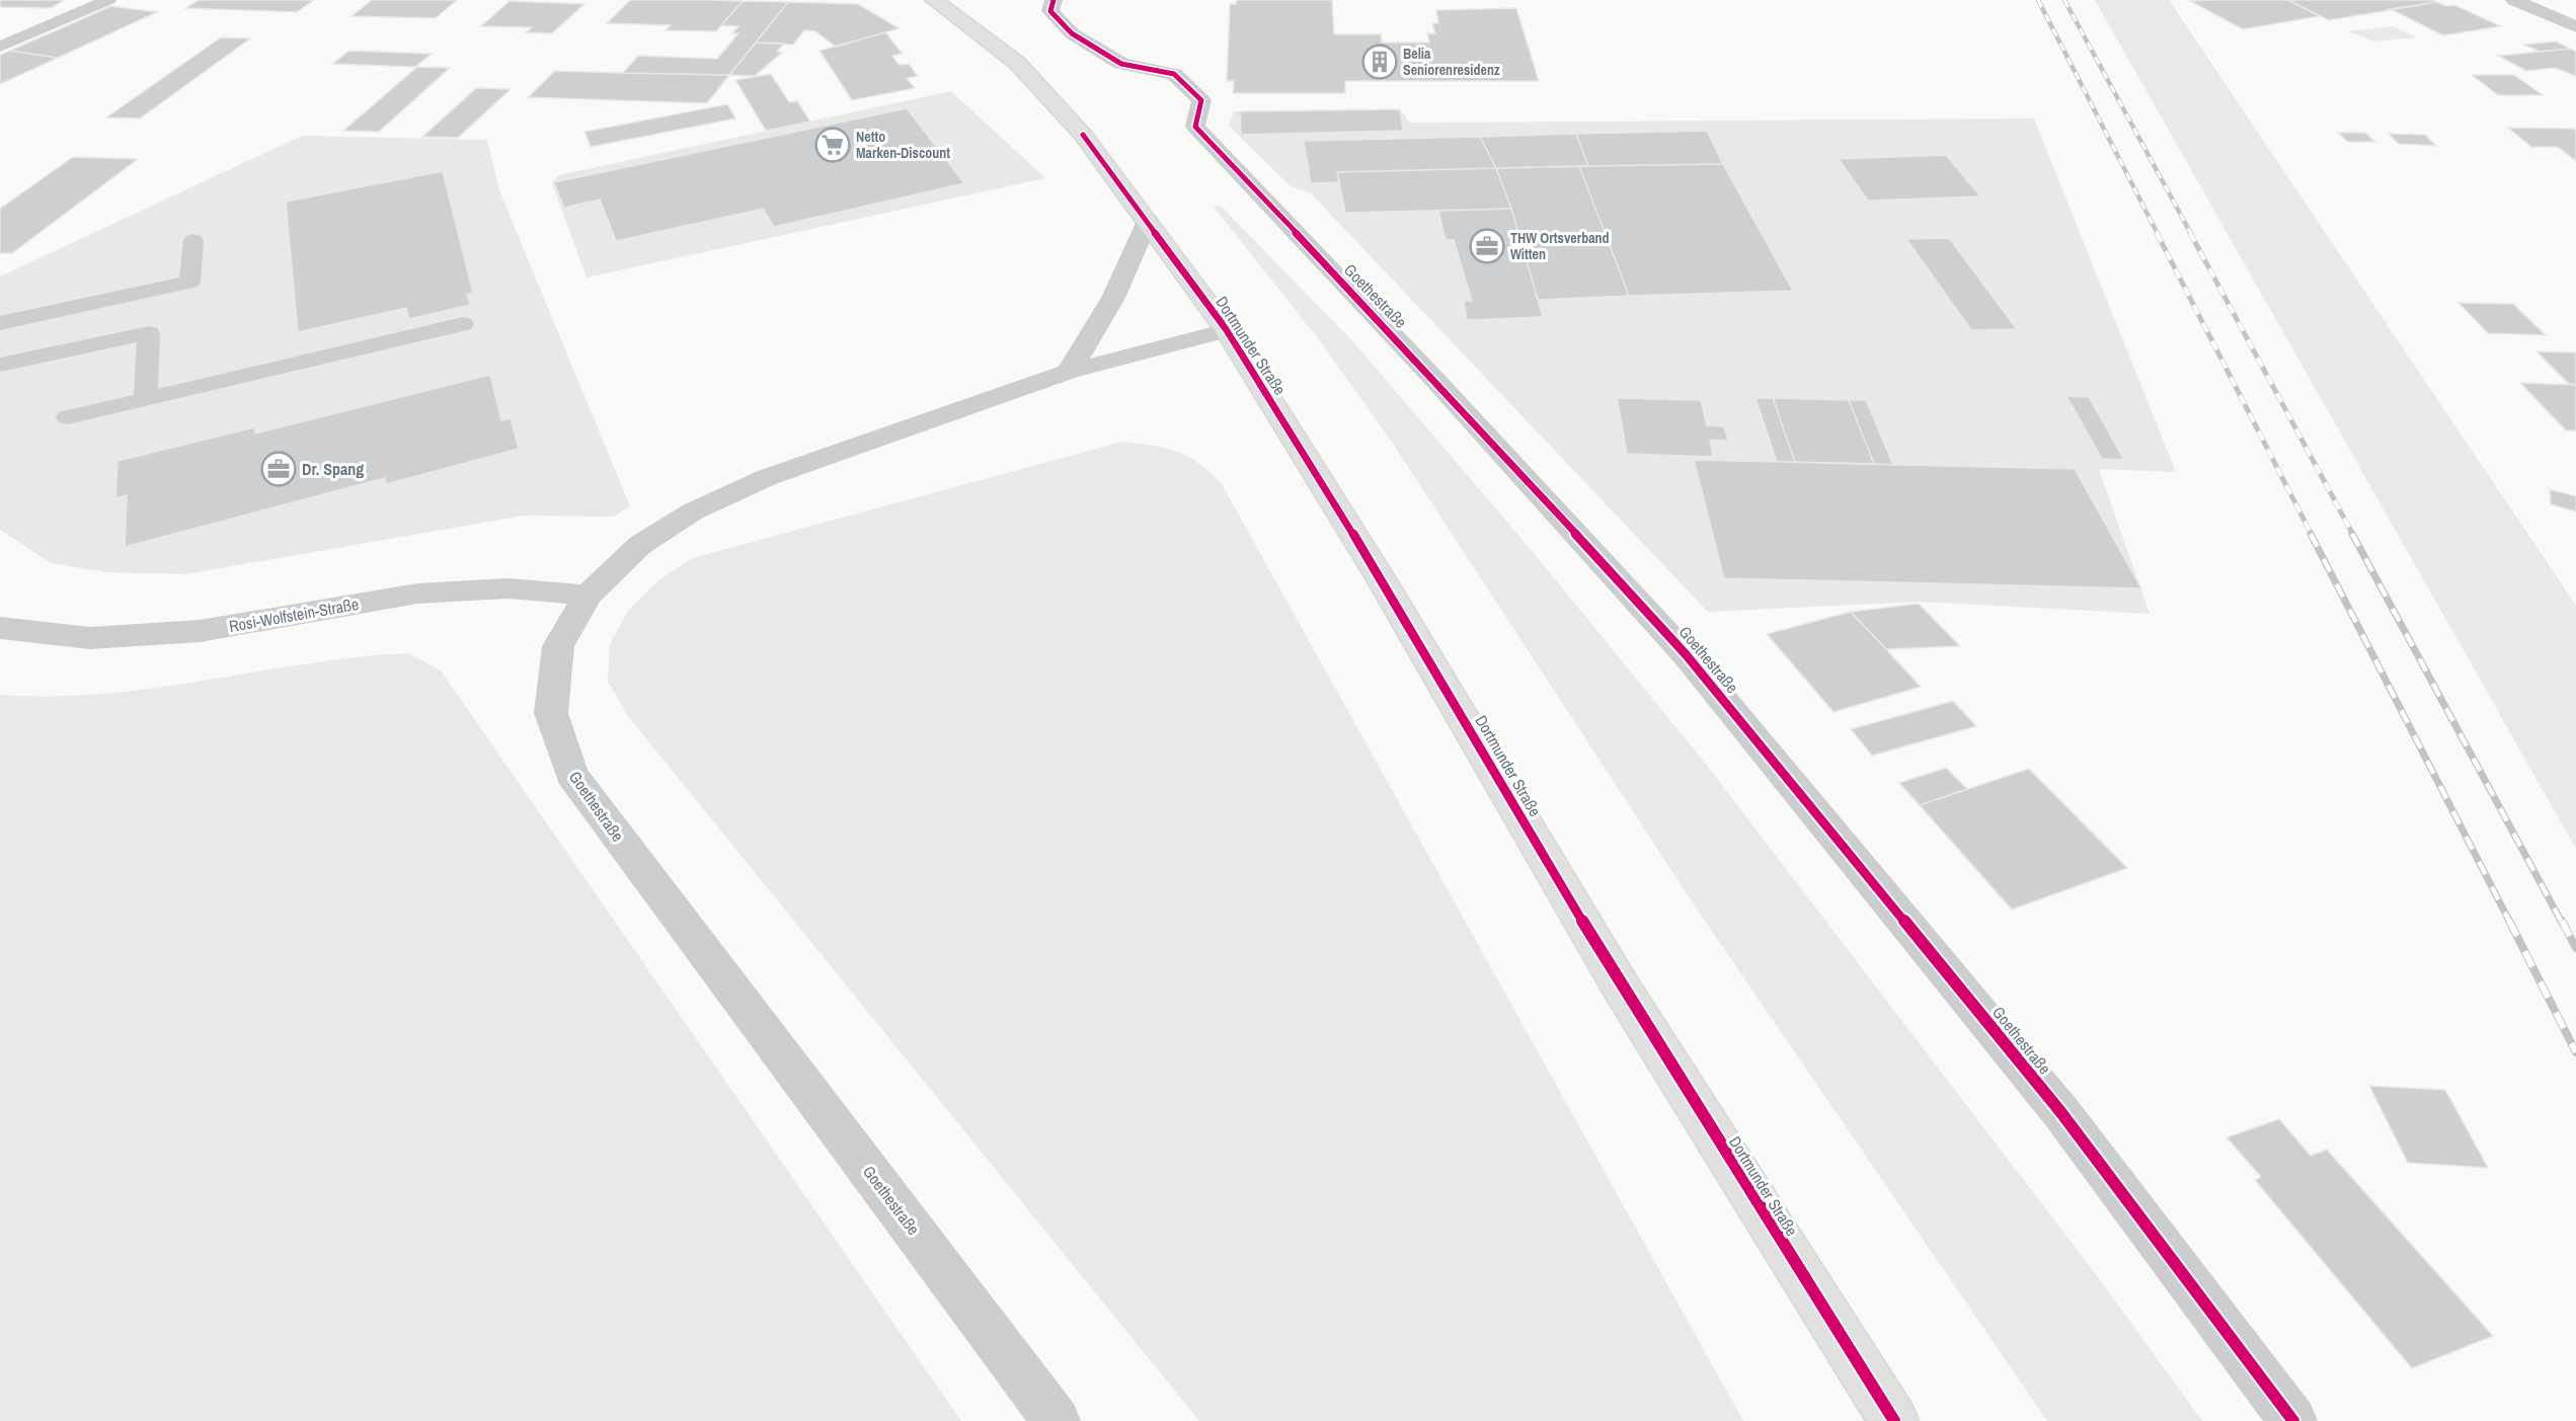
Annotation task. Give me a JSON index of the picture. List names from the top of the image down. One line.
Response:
{"streets":{"main road":["Dortmunder Straße"],"street":["Goethestraße","Rosi-Wolfstein-Straße"]},"crossings":[["Goethestraße","Dortmunder Straße"],["Goethestraße","Rosi-Wolfstein-Straße"]],"places":{"building":["Belia Seniorenresidenz"],"supermarket":["Netto Marken-Discount"],"office":["THW Ortsverband Witten","Dr. Spang"]}}
